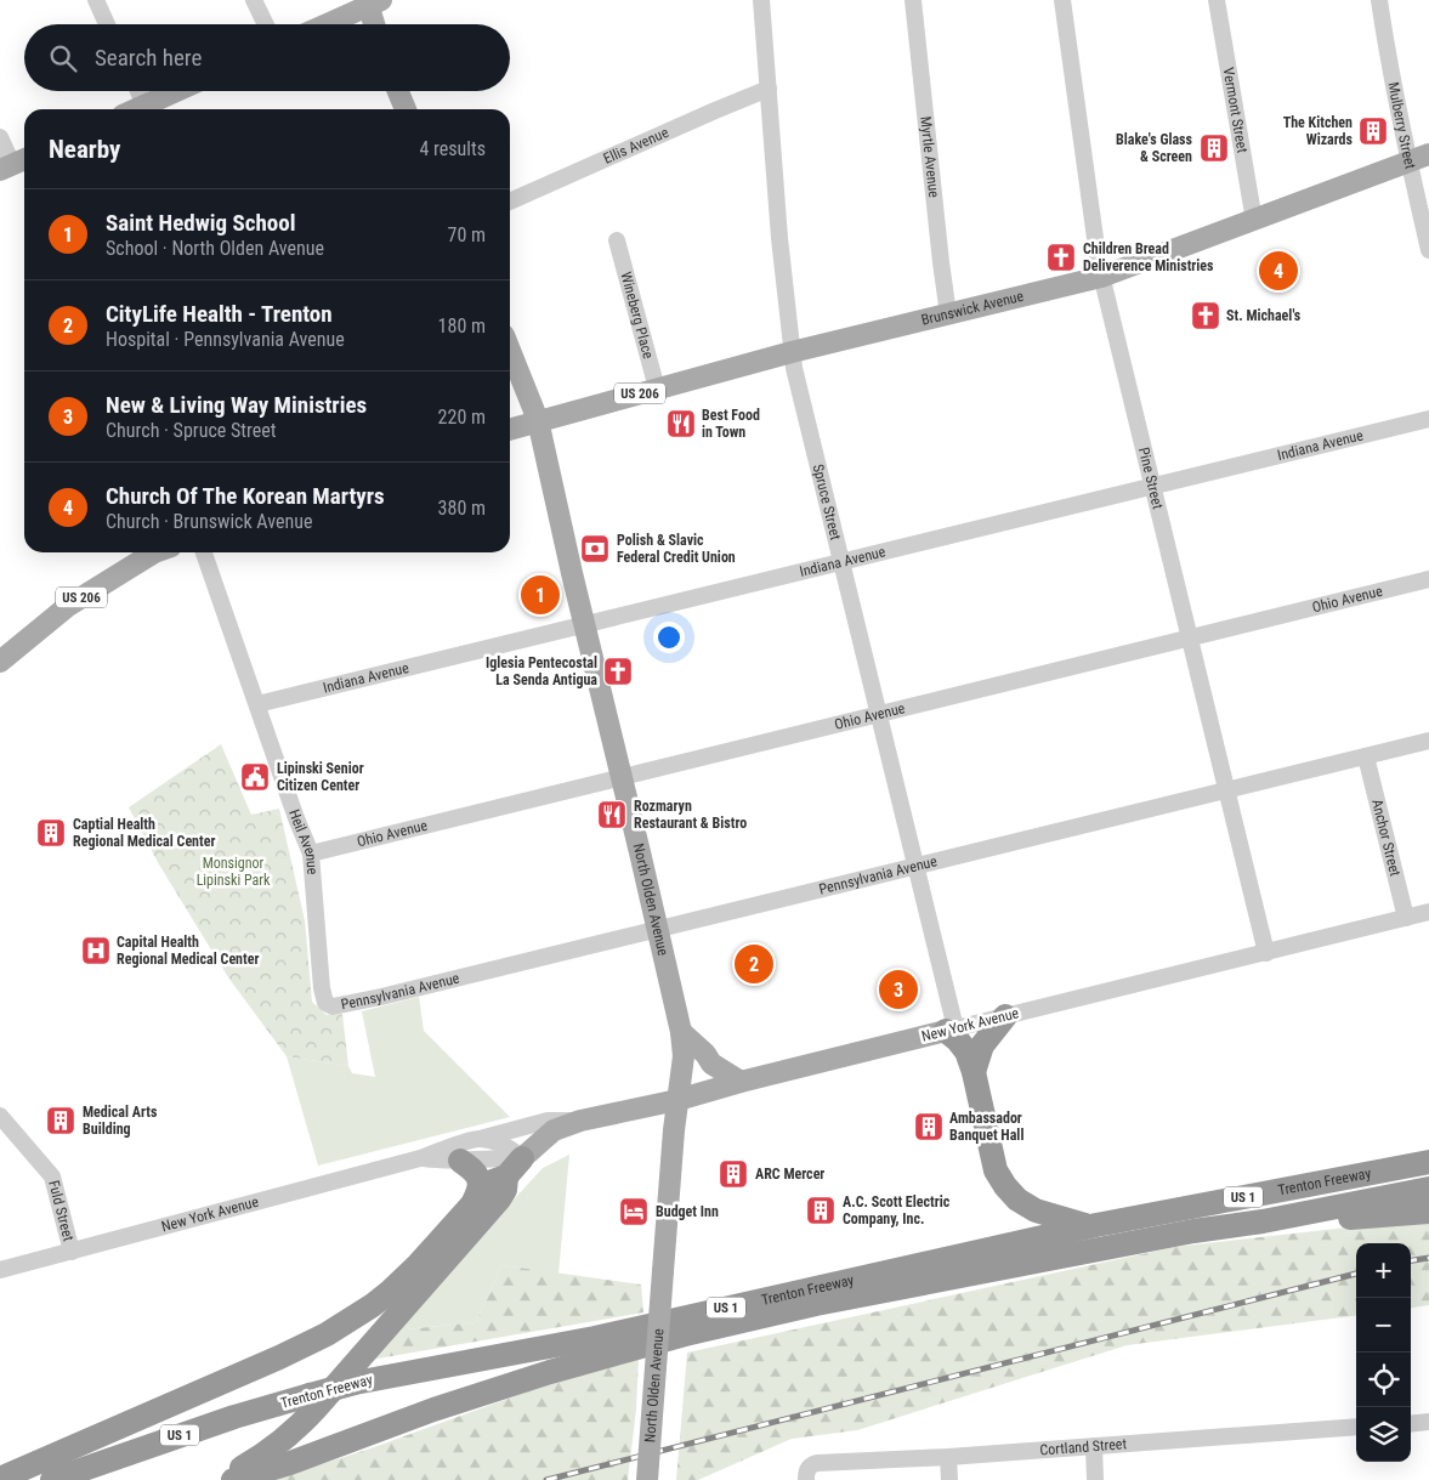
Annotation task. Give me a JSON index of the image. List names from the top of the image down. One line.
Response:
{"streets":{"highway":["Trenton Freeway","US 1"],"main road":["Brunswick Avenue","US 206","North Olden Avenue","New York Avenue"],"street":["Vermont Street","Mulberry Street","Ellis Avenue","Myrtle Avenue","Wineberg Place","Indiana Avenue","Pine Street","Spruce Street","Ohio Avenue","Anchor Street","Heil Avenue","Pennsylvania Avenue","Fuld Street","Cortland Street"]},"crossings":[["Vermont Street","Brunswick Avenue"],["Mulberry Street","Brunswick Avenue"],["Ellis Avenue","Spruce Street"],["Myrtle Avenue","Brunswick Avenue"],["Brunswick Avenue","Wineberg Place"],["Brunswick Avenue","Pine Street"],["Brunswick Avenue","Spruce Street"],["Brunswick Avenue","North Olden Avenue"],["Indiana Avenue","Pine Street"],["Indiana Avenue","Spruce Street"],["Indiana Avenue","Heil Avenue"],["Indiana Avenue","North Olden Avenue"],["Pine Street","Ohio Avenue"],["Pine Street","Pennsylvania Avenue"],["Pine Street","New York Avenue"],["Spruce Street","Ohio Avenue"],["Spruce Street","Pennsylvania Avenue"],["Spruce Street","New York Avenue"],["Ohio Avenue","Heil Avenue"],["Ohio Avenue","North Olden Avenue"],["Anchor Street","Pennsylvania Avenue"],["Anchor Street","New York Avenue"],["Heil Avenue","Pennsylvania Avenue"],["Pennsylvania Avenue","North Olden Avenue"],["North Olden Avenue","New York Avenue"],["New York Avenue","Fuld Street"]],"parks":["Monsignor Lipinski Park"],"places":{"building":["The Kitchen Wizards","Blake's Glass & Screen","Captial Health Regional Medical Center","Medical Arts Building","Ambassador Banquet Hall","ARC Mercer","A.C. Scott Electric Company, Inc."],"church":["Children Bread Deliverence Ministries","St. Michael's","Iglesia Pentecostal La Senda Antigua"],"restaurant":["Best Food in Town","Rozmaryn Restaurant & Bistro"],"bank":["Polish & Slavic Federal Credit Union"],"public building":["Lipinski Senior Citizen Center"],"hospital":["Capital Health Regional Medical Center"],"hotel":["Budget Inn"]},"page":{"search":"Search here","heading":["Nearby","4 results"],"list":[{"mark":"1","name":"Saint Hedwig School","note":"School · North Olden Avenue","value":"70 m"},{"mark":"2","name":"CityLife Health - Trenton","note":"Hospital · Pennsylvania Avenue","value":"180 m"},{"mark":"3","name":"New & Living Way Ministries","note":"Church · Spruce Street","value":"220 m"},{"mark":"4","name":"Church Of The Korean Martyrs","note":"Church · Brunswick Avenue","value":"380 m"}],"pins":["4","1","2","3"],"map_buttons":["+","−"]}}
